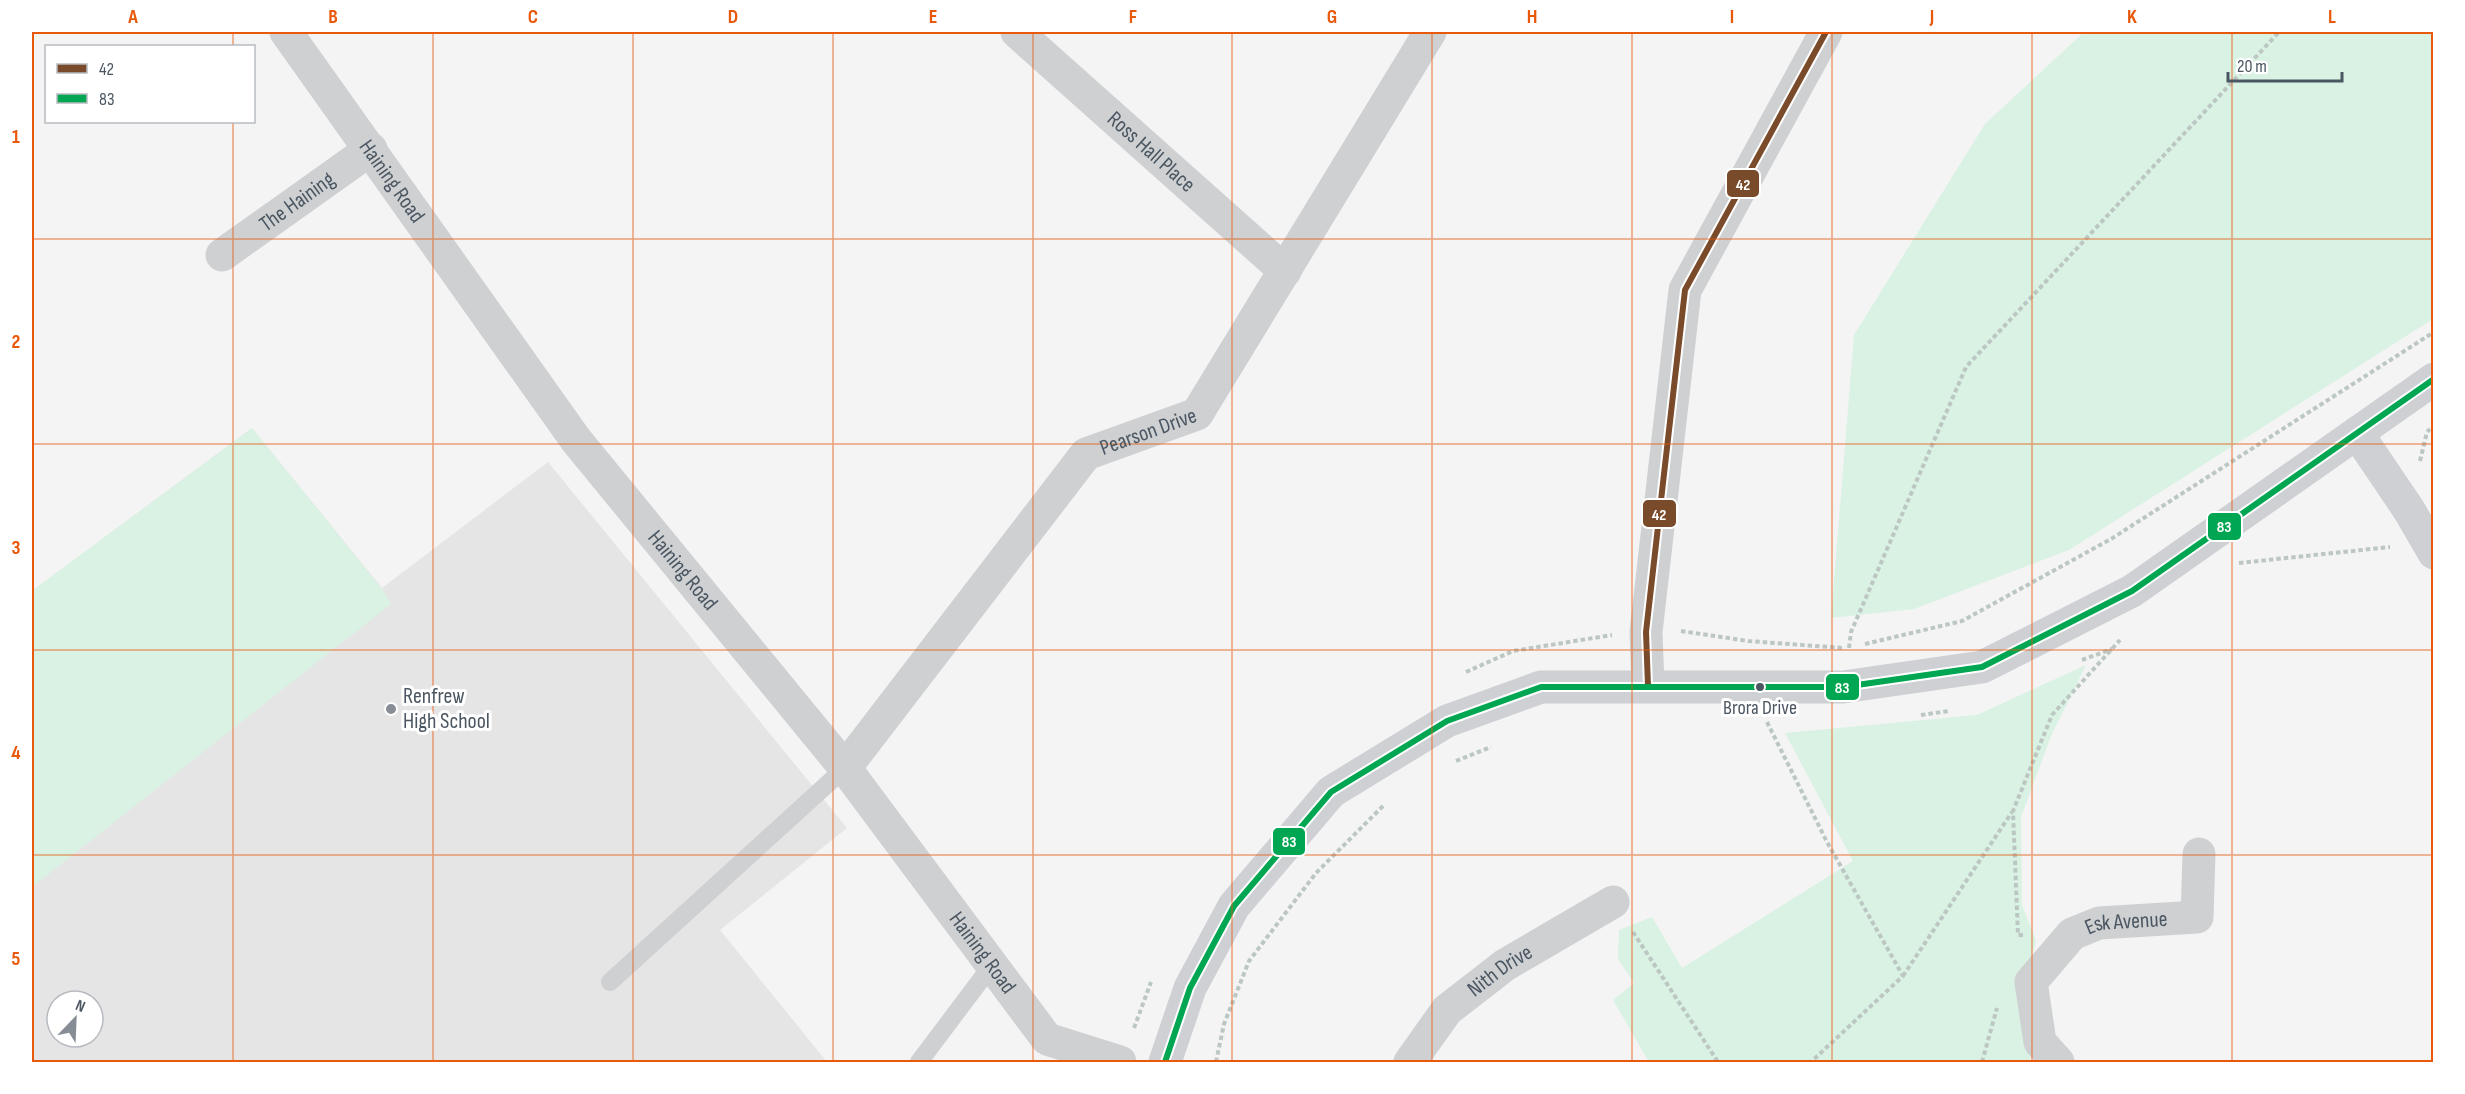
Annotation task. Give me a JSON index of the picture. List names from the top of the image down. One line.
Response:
{"streets":{"street":["Ross Hall Place","Haining Road","The Haining","Pearson Drive","Esk Avenue","Nith Drive"]},"crossings":[["Ross Hall Place","Pearson Drive"],["Haining Road","The Haining"],["Haining Road","Pearson Drive"]],"places":["Brora Drive","Renfrew High School"],"lines":["transit line 42","transit line 83"],"legend":["42","83"],"scale_bar":"20 m","north":"top right","grid":{"columns":["A","B","C","D","E","F","G","H","I","J","K","L"],"rows":["1","2","3","4","5"]}}
